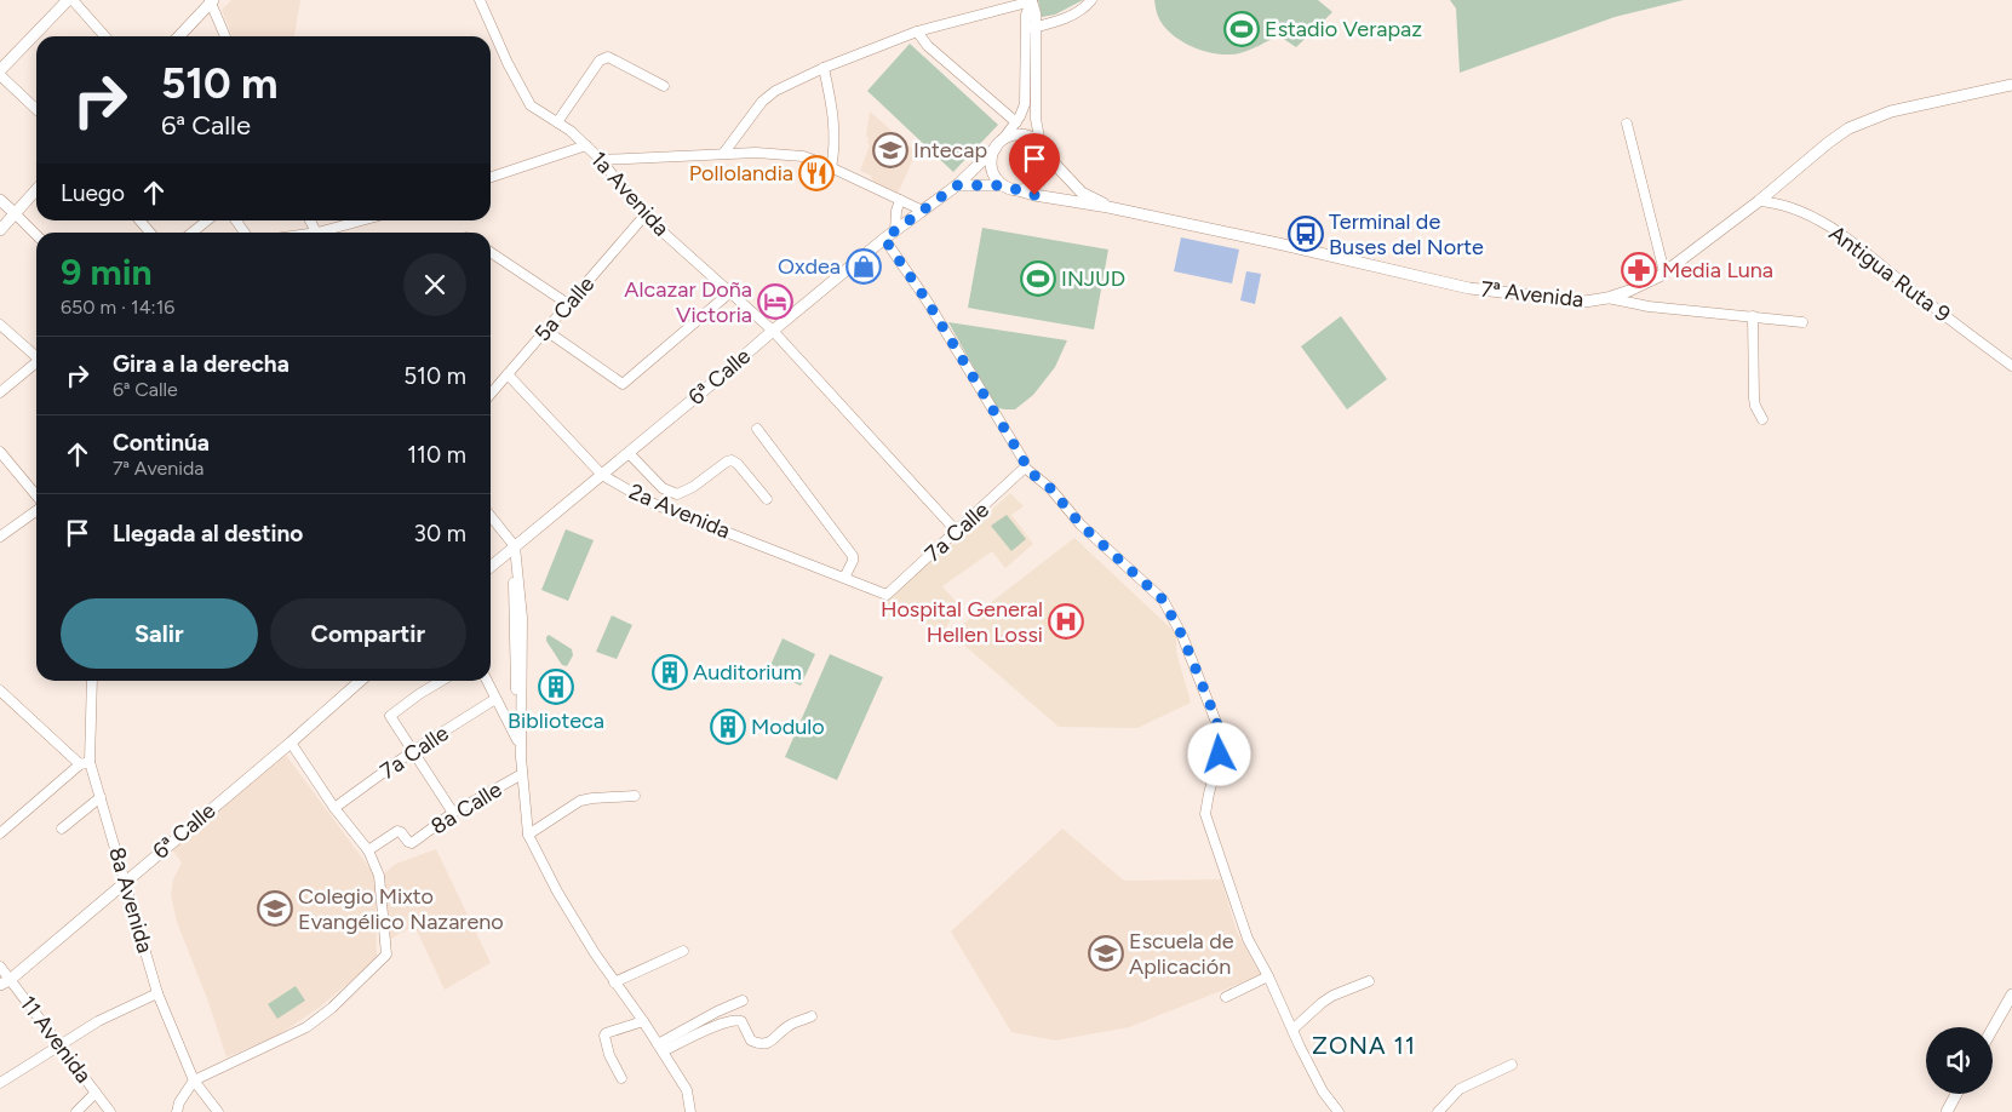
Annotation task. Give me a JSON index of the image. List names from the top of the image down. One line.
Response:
{"streets":{"main road":["7ª Avenida","6ª Calle"],"street":["1a Avenida","Antigua Ruta 9","5a Calle","2a Avenida","7a Calle","8a Calle","8a Avenida","11 Avenida"]},"crossings":[["1a Avenida","5a Calle"],["1a Avenida","6ª Calle"],["1a Avenida","7a Calle"],["Antigua Ruta 9","7ª Avenida"],["7ª Avenida","6ª Calle"],["5a Calle","2a Avenida"],["6ª Calle","2a Avenida"],["6ª Calle","8a Avenida"],["6ª Calle","11 Avenida"],["2a Avenida","7a Calle"]],"districts":["ZONA 11"],"places":{"sports":["Estadio Verapaz","INJUD"],"school or university":["Intecap","Colegio Mixto Evangélico Nazareno","Escuela de Aplicación"],"restaurant":["Pollolandia"],"bus stop":["Terminal de Buses del Norte"],"shop":["Oxdea"],"pharmacy":["Media Luna"],"hotel":["Alcazar Doña Victoria"],"hospital":["Hospital General Hellen Lossi"],"building":["Auditorium","Biblioteca","Modulo"]},"page":{"turn":["510 m","6ª Calle"],"then":"Luego","heading":["9 min","650 m · 14:16"],"list":[{"name":"Gira a la derecha","note":"6ª Calle","value":"510 m"},{"name":"Continúa","note":"7ª Avenida","value":"110 m"},{"name":"Llegada al destino","value":"30 m"}],"buttons":["Salir","Compartir"]}}
